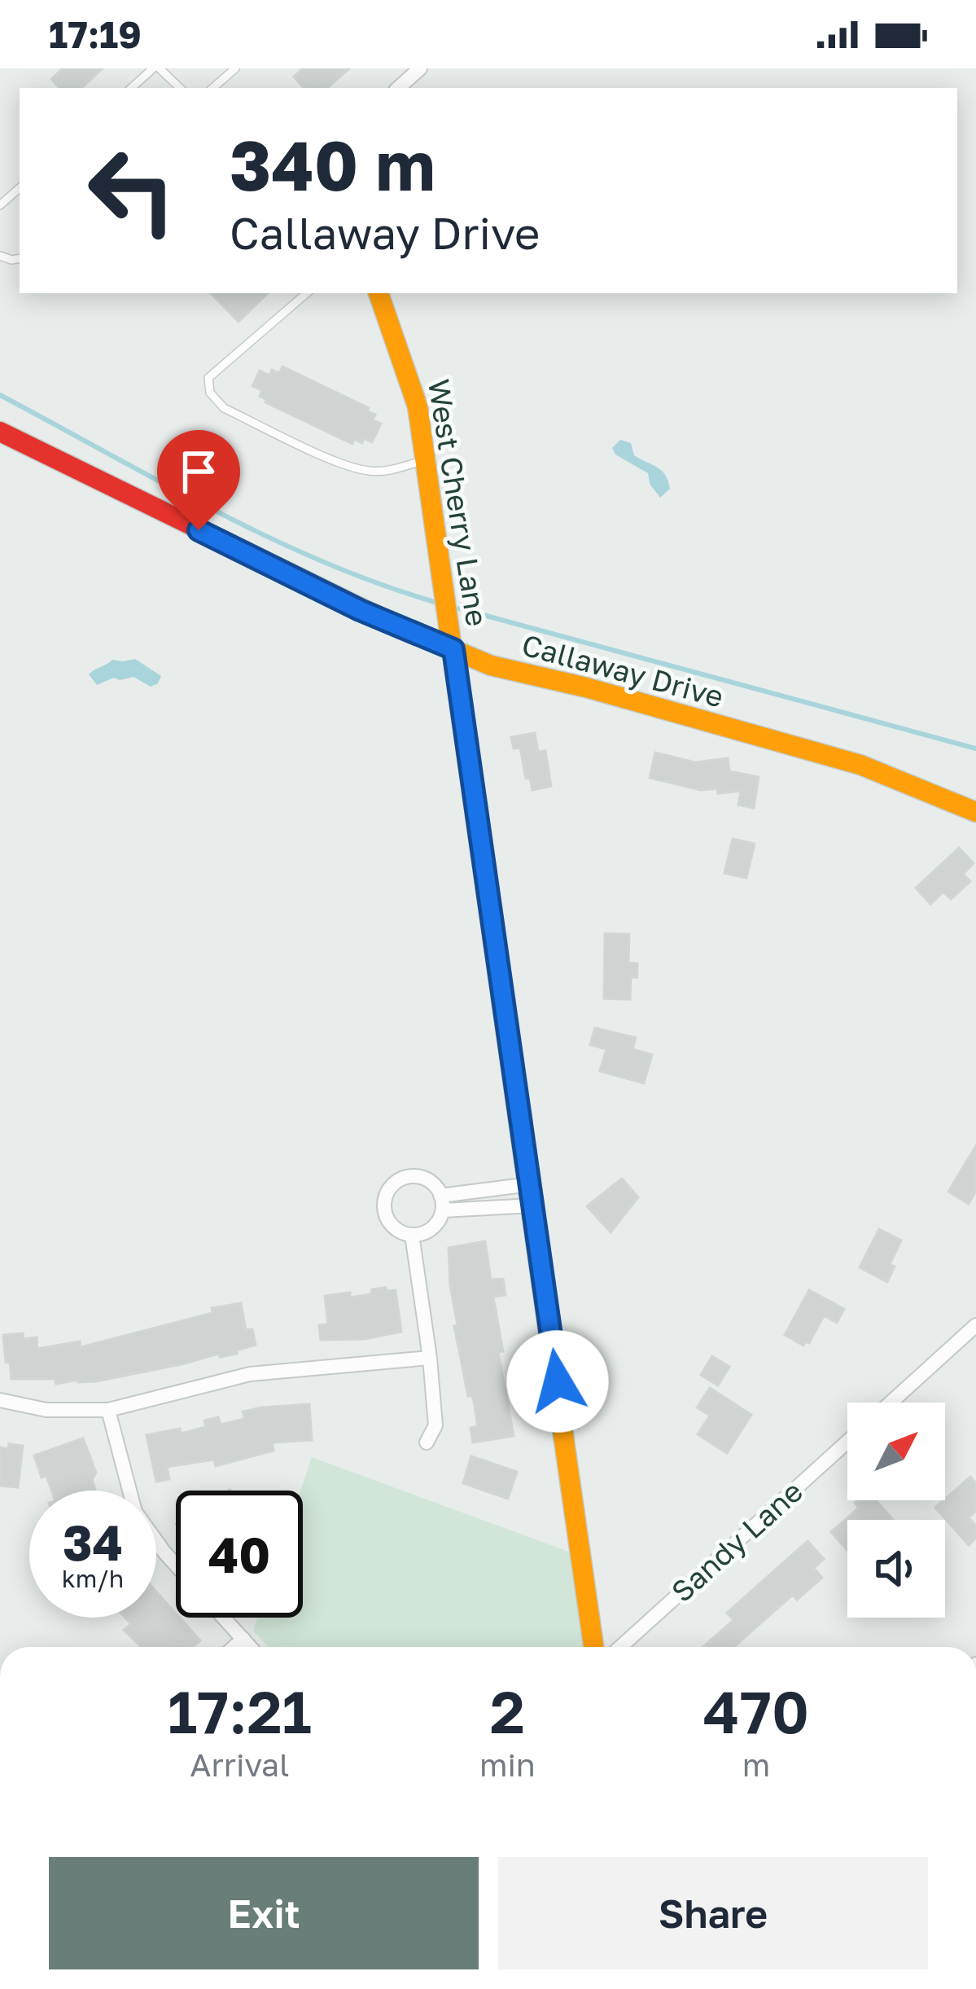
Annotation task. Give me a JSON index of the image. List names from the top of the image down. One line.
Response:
{"streets":{"street":["West Cherry Lane","Callaway Drive","Sandy Lane"]},"crossings":[["West Cherry Lane","Callaway Drive"]],"north":"top right","page":{"status":"17:19","turn":["340 m","Callaway Drive"],"speed":"34 km/h","limit":"40","eta":["17:21","Arrival","2","min","470","m"],"buttons":["Exit","Share"]}}
